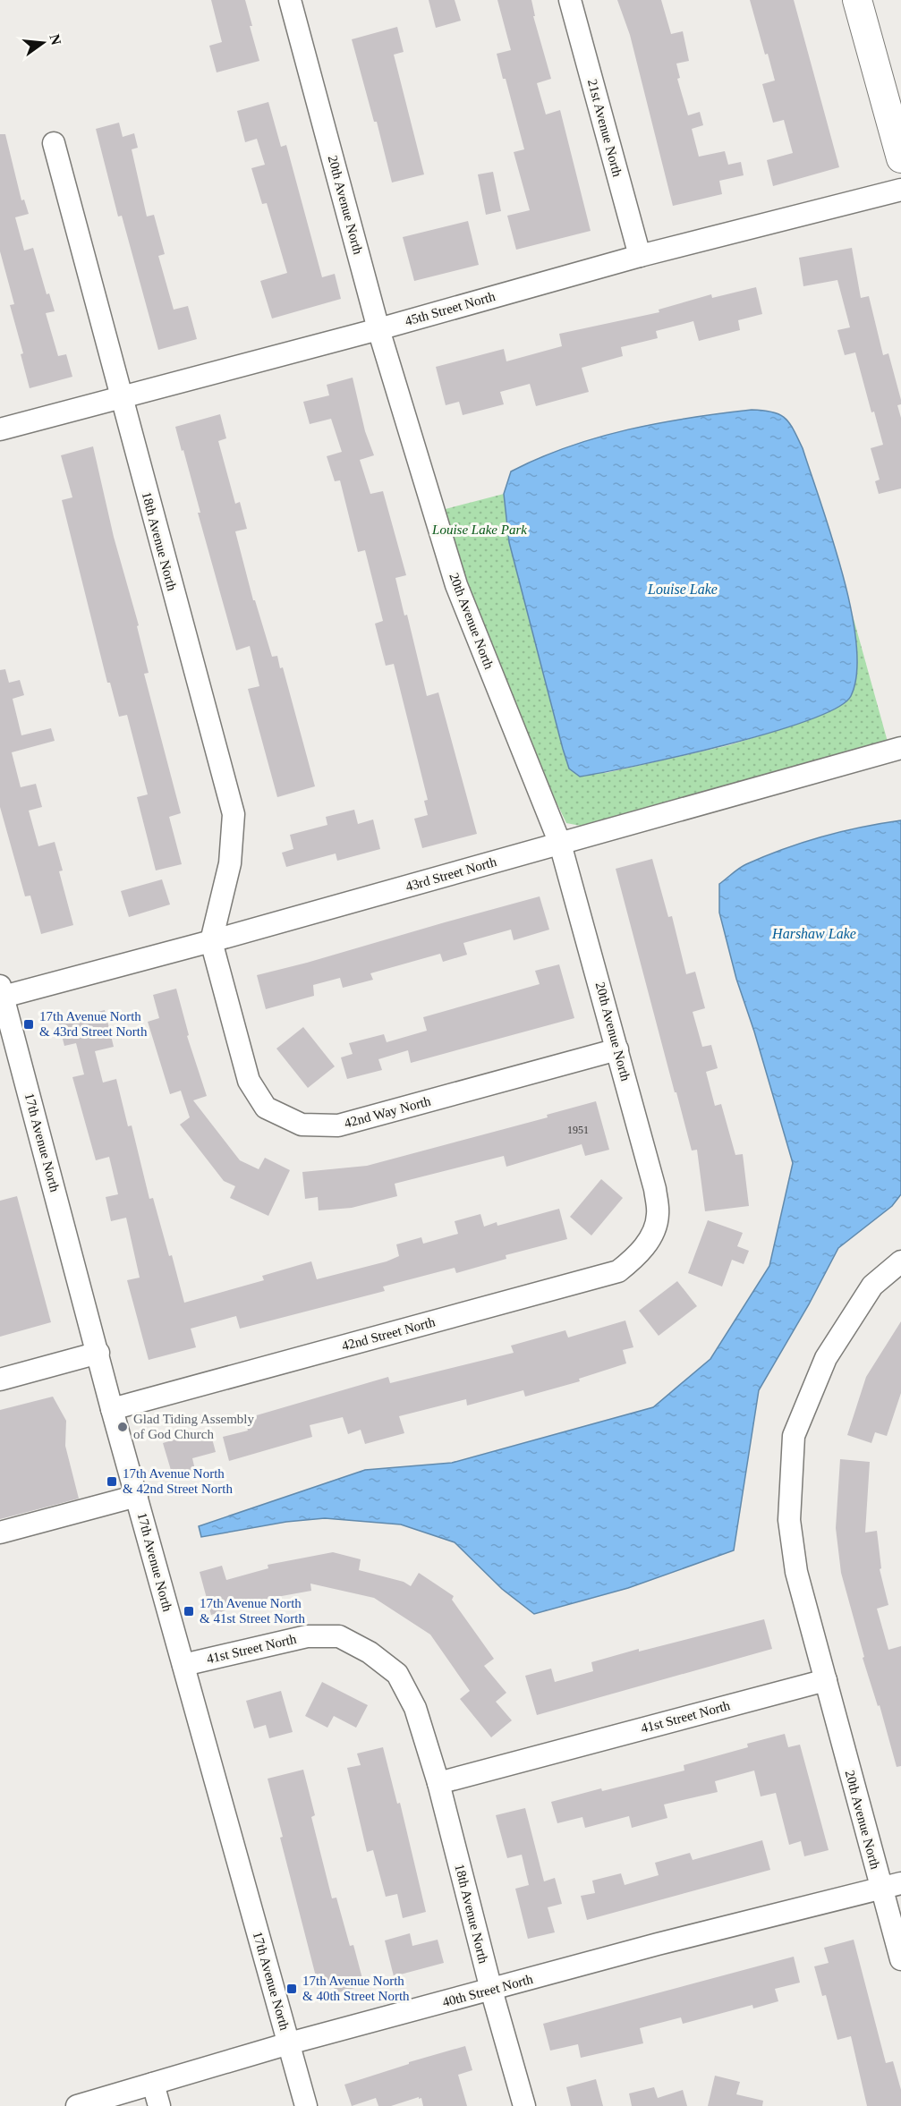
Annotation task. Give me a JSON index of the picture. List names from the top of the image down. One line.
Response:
{"streets":{"street":["21st Avenue North","20th Avenue North","45th Street North","18th Avenue North","43rd Street North","42nd Way North","17th Avenue North","42nd Street North","41st Street North","40th Street North"]},"crossings":[["21st Avenue North","45th Street North"],["20th Avenue North","45th Street North"],["20th Avenue North","43rd Street North"],["20th Avenue North","42nd Way North"],["20th Avenue North","42nd Street North"],["20th Avenue North","41st Street North"],["20th Avenue North","40th Street North"],["45th Street North","18th Avenue North"],["18th Avenue North","43rd Street North"],["18th Avenue North","42nd Way North"],["18th Avenue North","41st Street North"],["18th Avenue North","40th Street North"],["43rd Street North","42nd Way North"],["43rd Street North","17th Avenue North"],["17th Avenue North","42nd Street North"],["17th Avenue North","41st Street North"],["17th Avenue North","40th Street North"]],"water":["Louise Lake","Harshaw Lake"],"parks":["Louise Lake Park"],"places":{"transit":["17th Avenue North & 43rd Street North","17th Avenue North & 42nd Street North","17th Avenue North & 41st Street North","17th Avenue North & 40th Street North"],"other":["Glad Tiding Assembly of God Church"]},"house_numbers":["1951"],"north":"right"}
